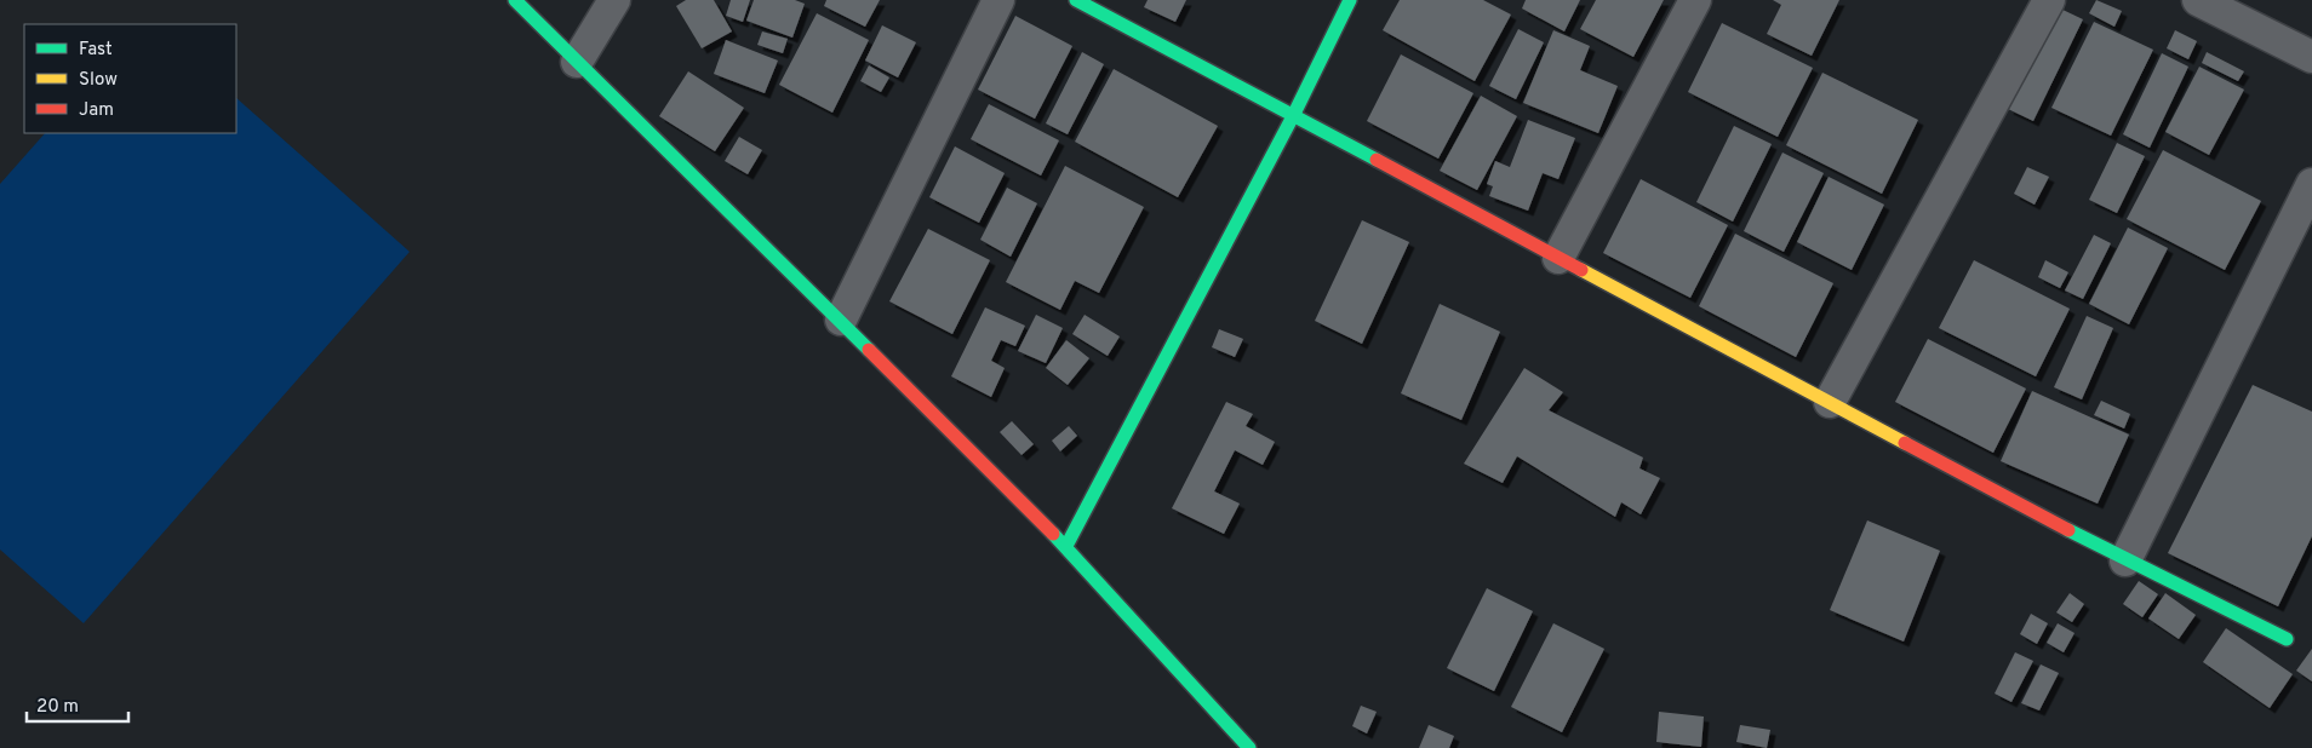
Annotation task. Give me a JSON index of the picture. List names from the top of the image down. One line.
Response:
{"legend":["Fast","Slow","Jam"],"scale_bar":"20 m"}
